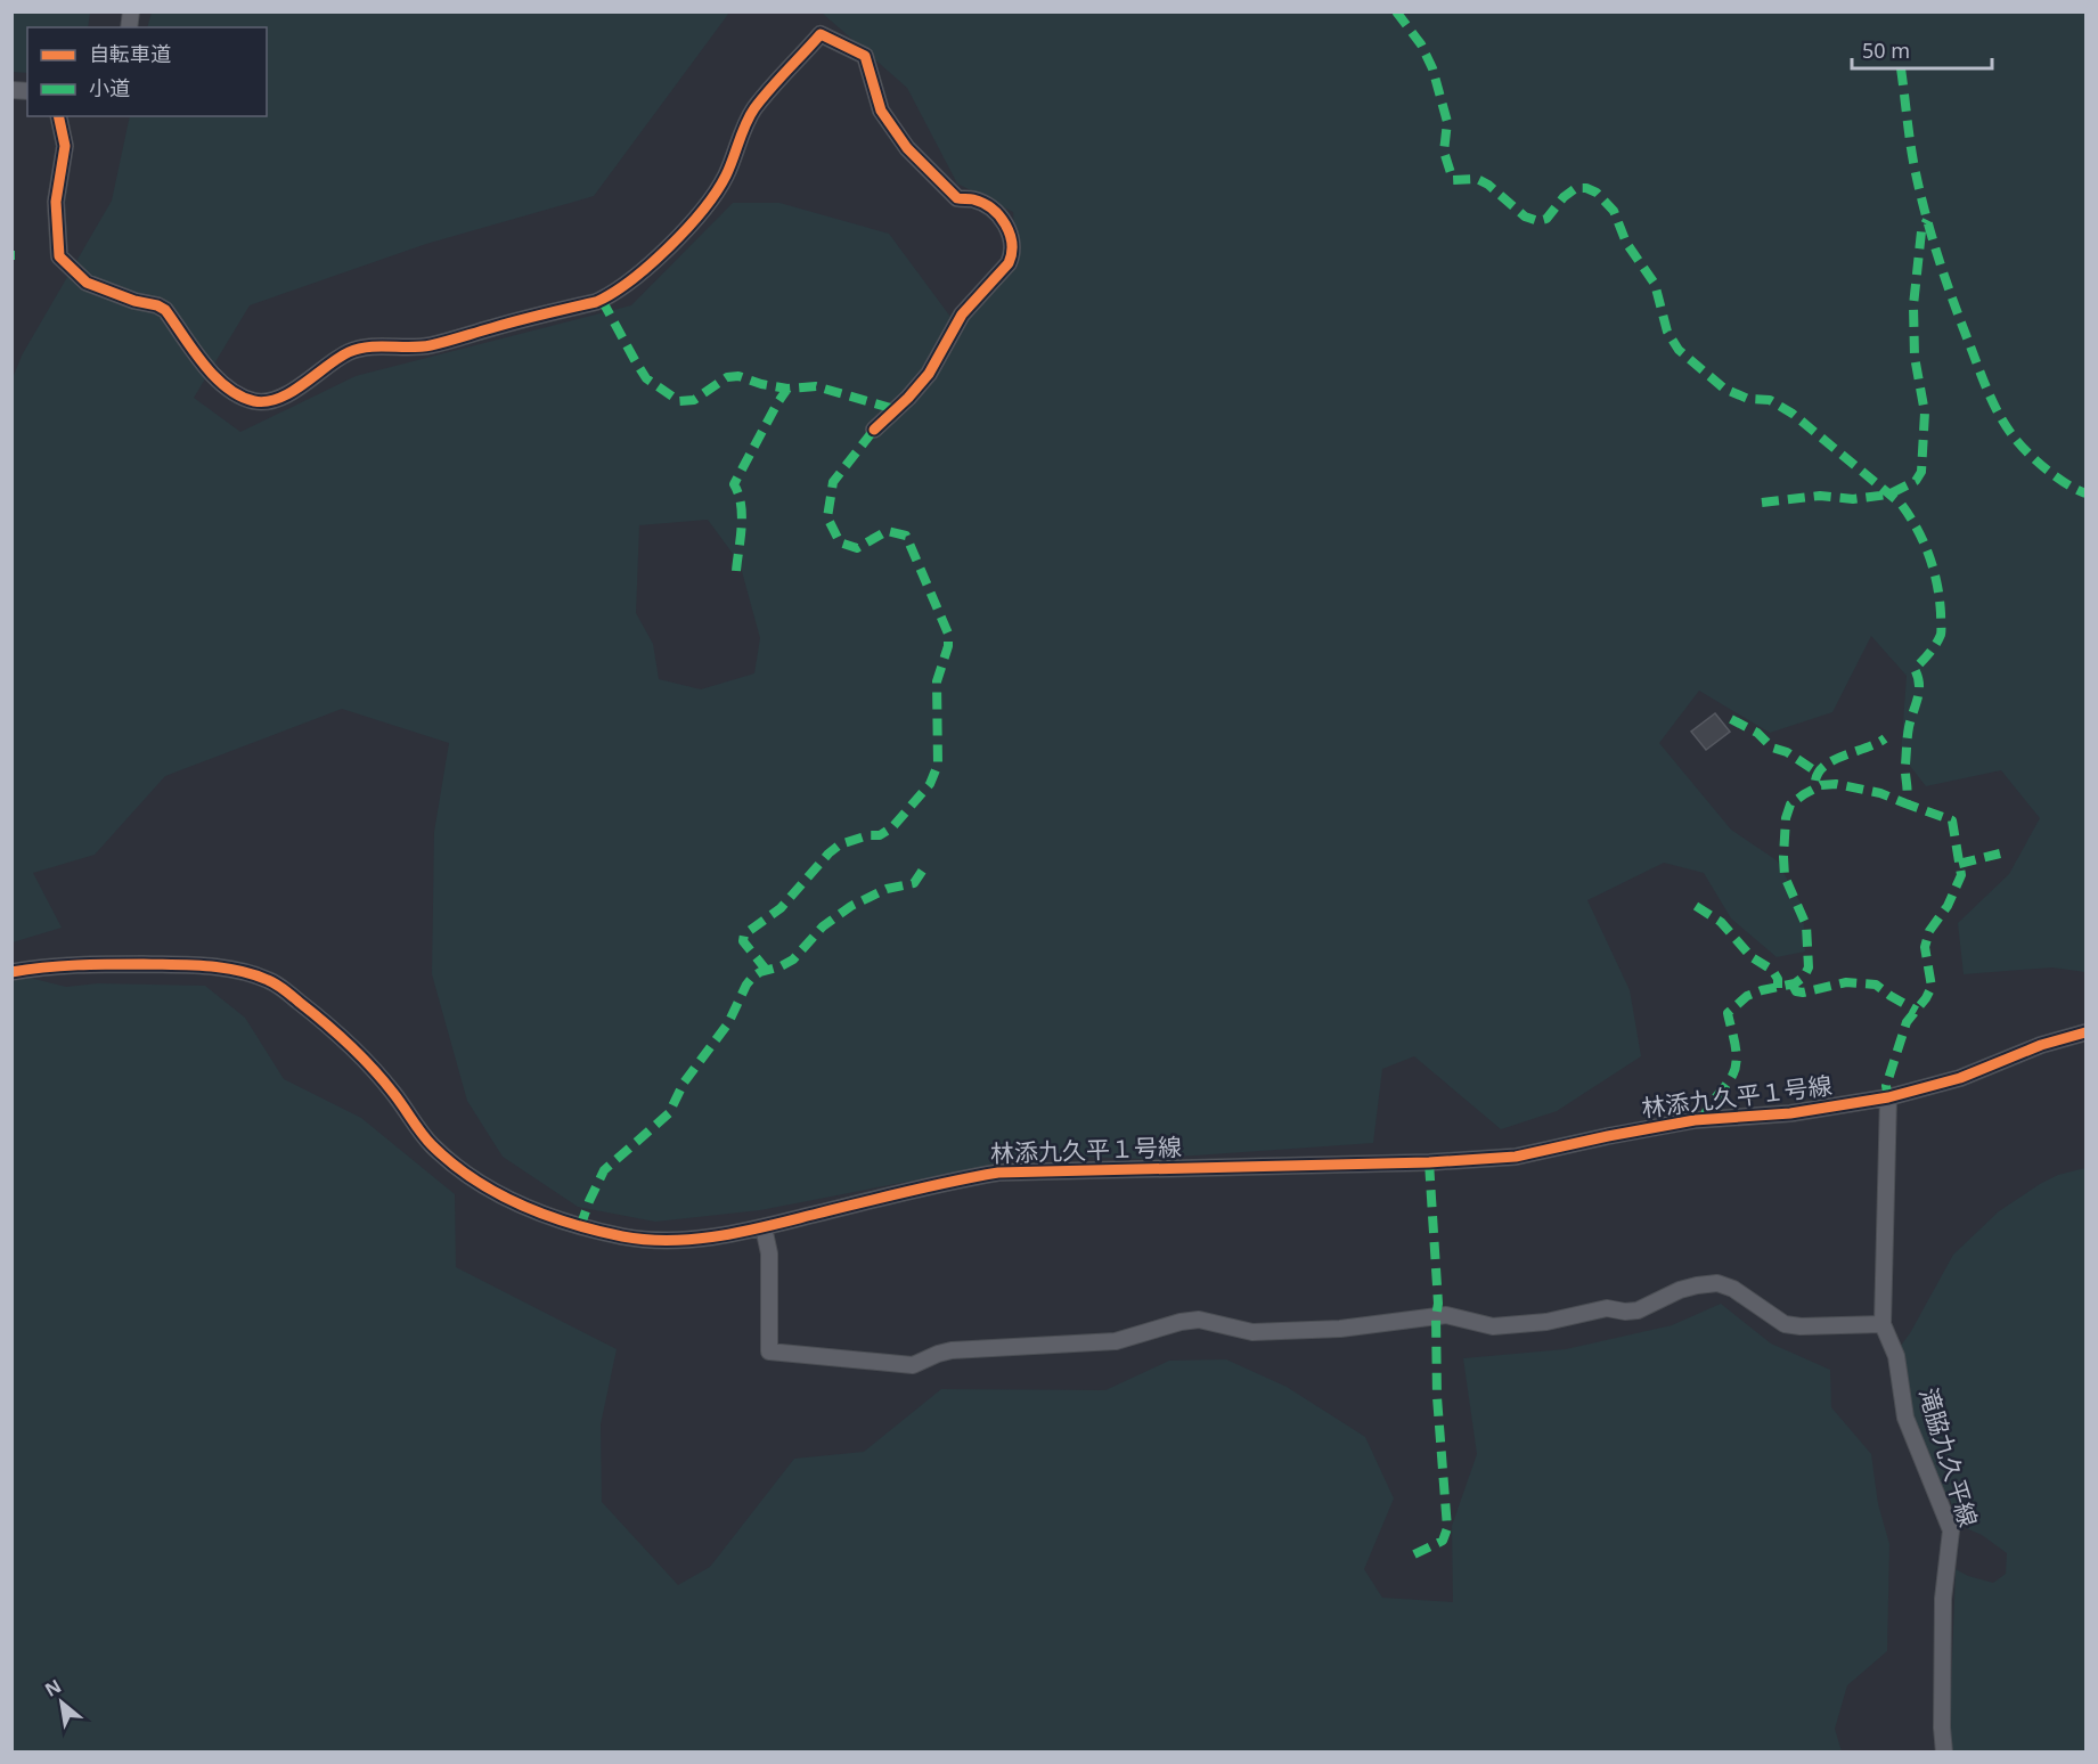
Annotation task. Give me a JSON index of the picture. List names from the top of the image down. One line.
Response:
{"streets":{"street":["林添九久平１号線","滝脇九久平線"]},"crossings":[["林添九久平１号線","滝脇九久平線"]],"legend":["自転車道","小道"],"scale_bar":"50 m","north":"top left"}
